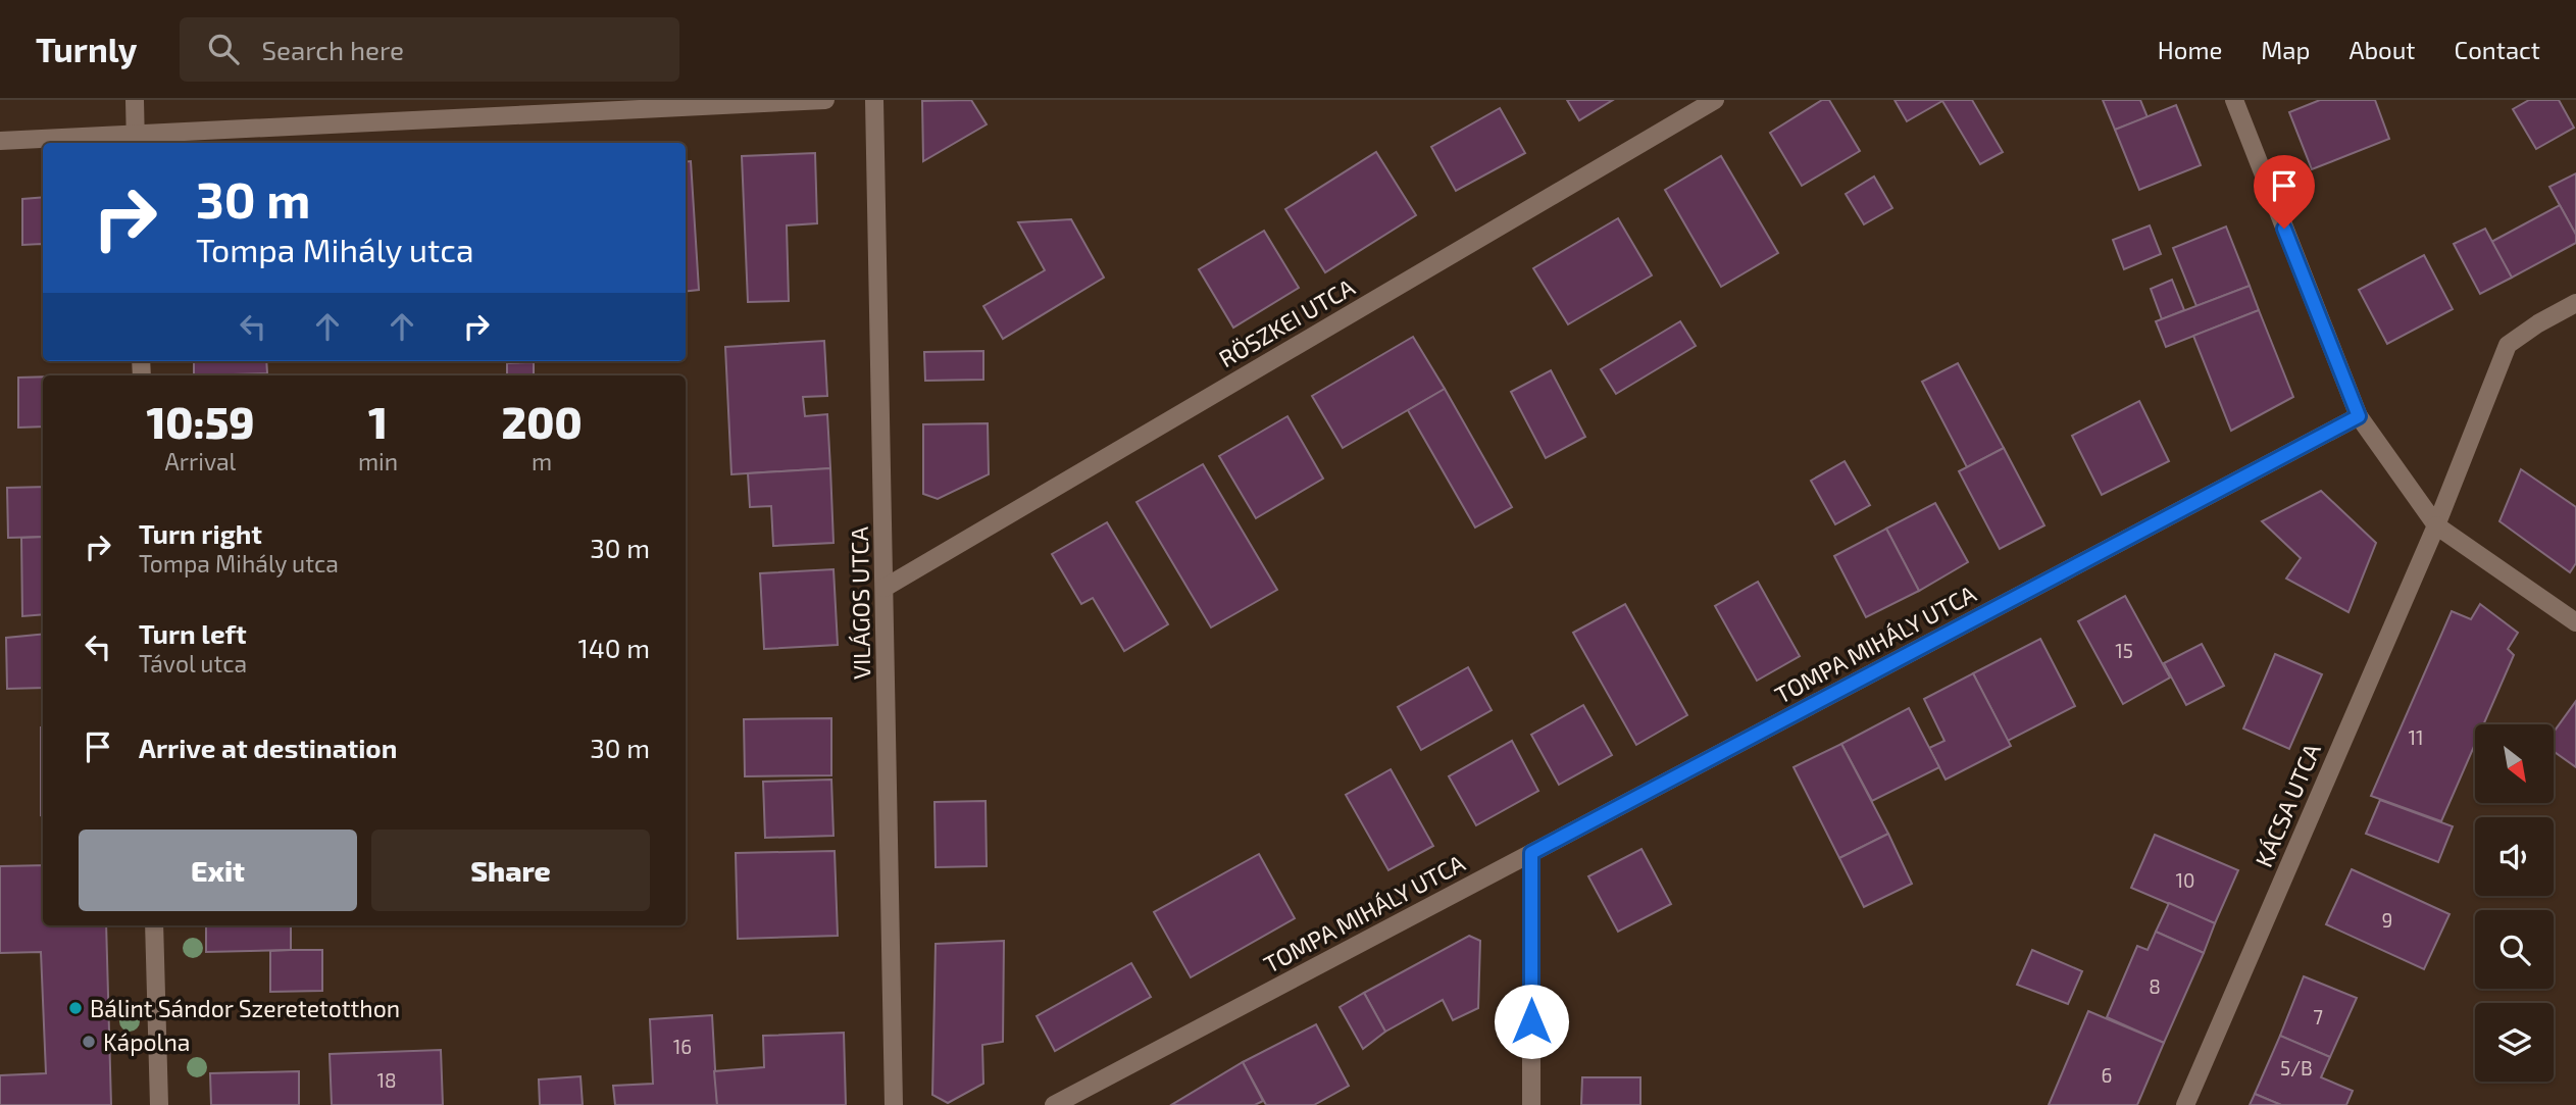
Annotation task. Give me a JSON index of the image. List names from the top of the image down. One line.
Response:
{"streets":{"street":["RÖSZKEI UTCA","VILÁGOS UTCA","TOMPA MIHÁLY UTCA","KÁCSA UTCA"]},"crossings":[["RÖSZKEI UTCA","VILÁGOS UTCA"]],"places":["Bálint Sándor Szeretetotthon","Kápolna"],"house_numbers":["15","11","10","9","8","7","16","5/B","6","18"],"north":"bottom right","page":{"header":"Turnly","search":"Search here","nav":["Home","Map","About","Contact"],"turn":["30 m","Tompa Mihály utca"],"eta":["10:59","Arrival","1","min","200","m"],"list":[{"name":"Turn right","note":"Tompa Mihály utca","value":"30 m"},{"name":"Turn left","note":"Távol utca","value":"140 m"},{"name":"Arrive at destination","value":"30 m"}],"buttons":["Exit","Share"]}}
